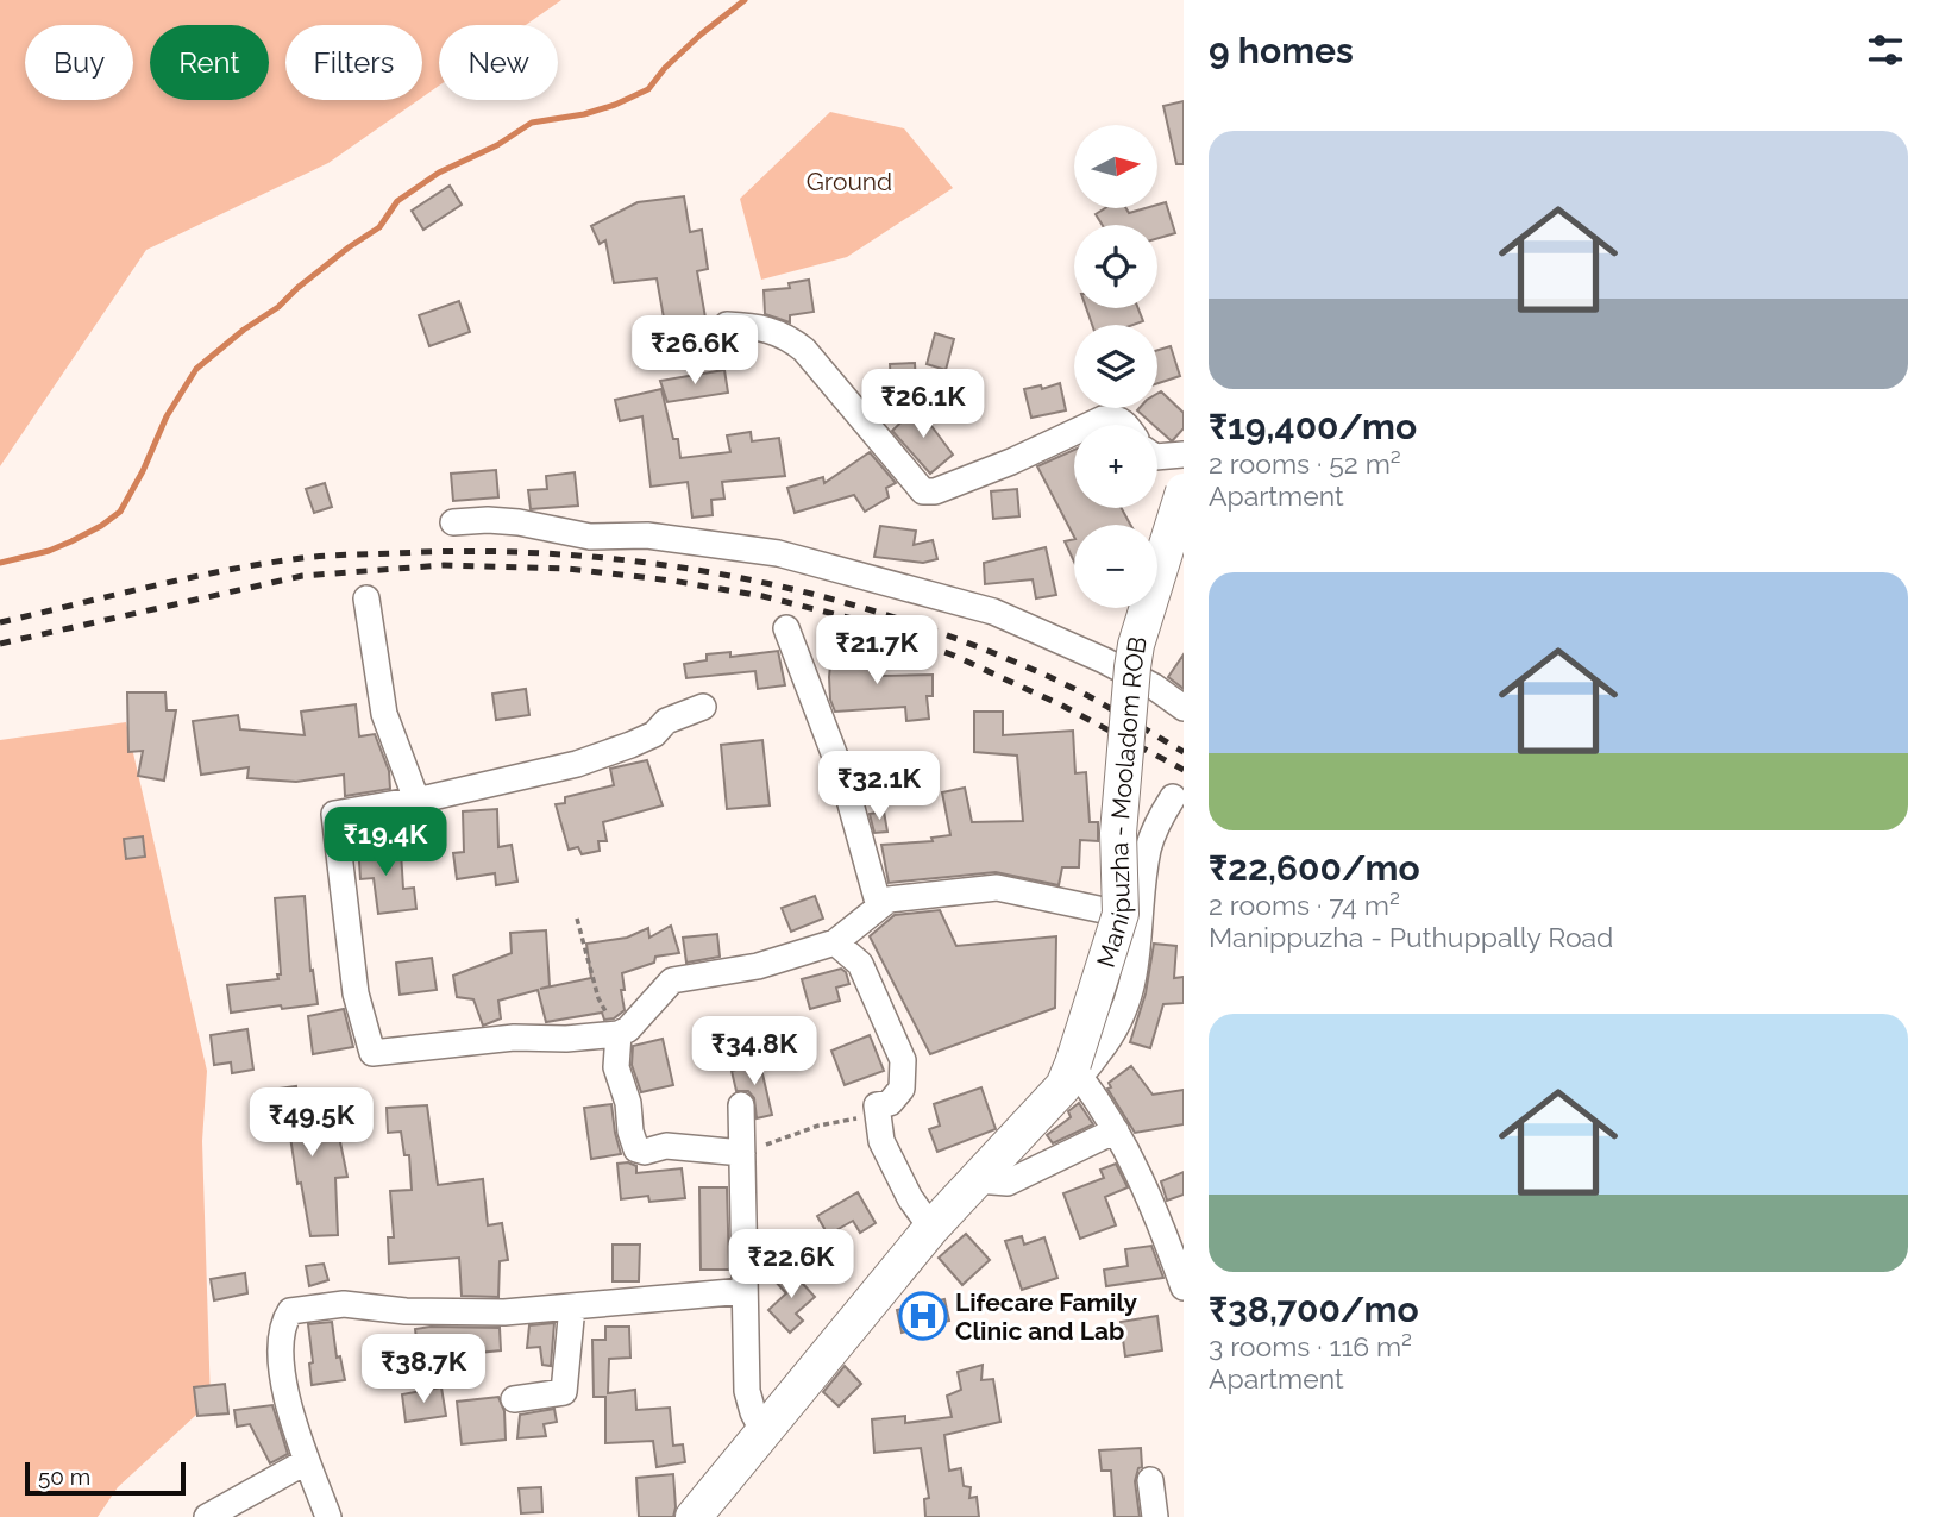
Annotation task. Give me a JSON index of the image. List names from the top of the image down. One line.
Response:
{"streets":{"main road":["Manipuzha - Mooladom ROB"]},"parks":["Ground"],"places":{"hospital":["Lifecare Family Clinic and Lab"]},"scale_bar":"50 m","north":"right","page":{"heading":"9 homes","chip":["Buy","Rent","Filters","New"],"list":[{"name":"₹19,400/mo","note":"2 rooms · 52 m² · Apartment"},{"name":"₹22,600/mo","note":"2 rooms · 74 m² · Manippuzha - Puthuppally Road"},{"name":"₹38,700/mo","note":"3 rooms · 116 m² · Apartment"}],"map_buttons":["+","−"],"price":["₹26.6K","₹26.1K","₹21.7K","₹32.1K","₹19.4K","₹34.8K","₹49.5K","₹22.6K","₹38.7K"],"scale":"50 m"}}
